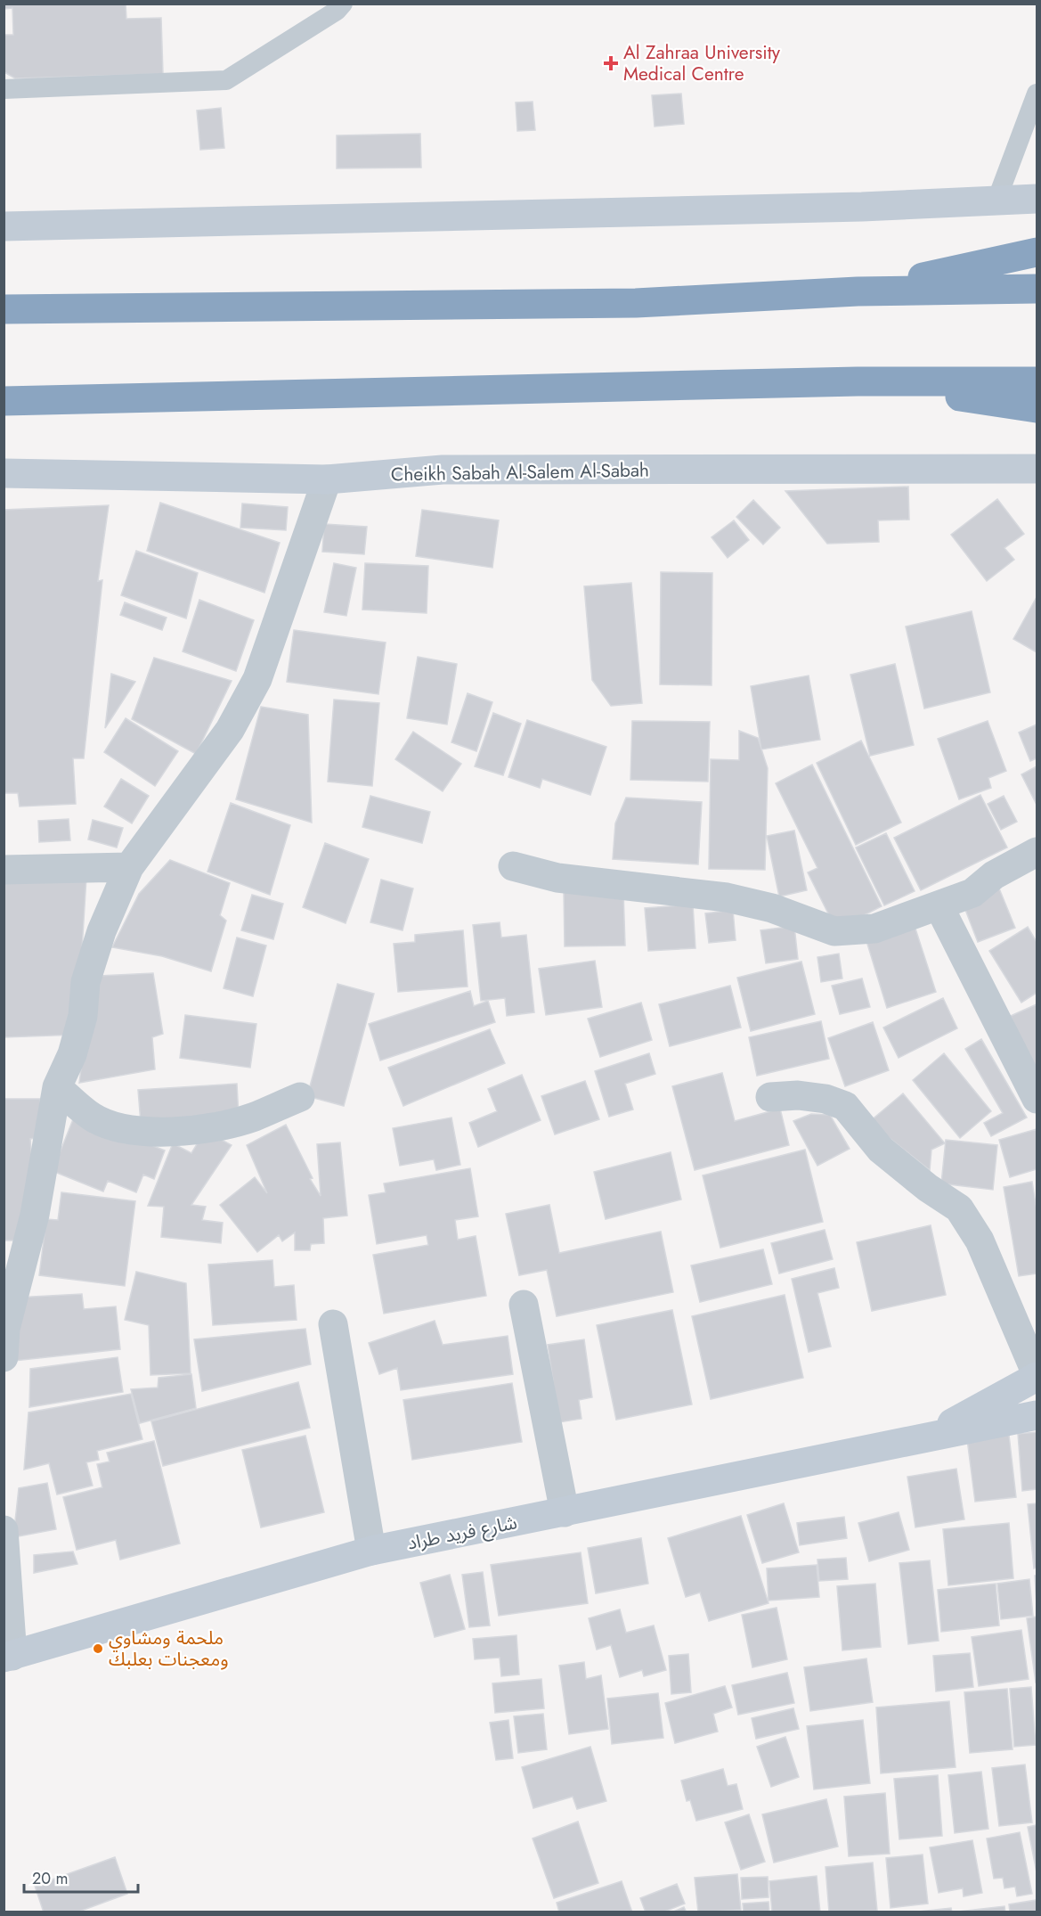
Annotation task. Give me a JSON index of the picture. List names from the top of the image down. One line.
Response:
{"streets":{"street":["Cheikh Sabah Al-Salem Al-Sabah","شارع فريد طراد"]},"places":{"health":["Al Zahraa University Medical Centre"],"other":["ملحمة ومشاوي ومعجنات بعلبك"]},"scale_bar":"20 m"}
